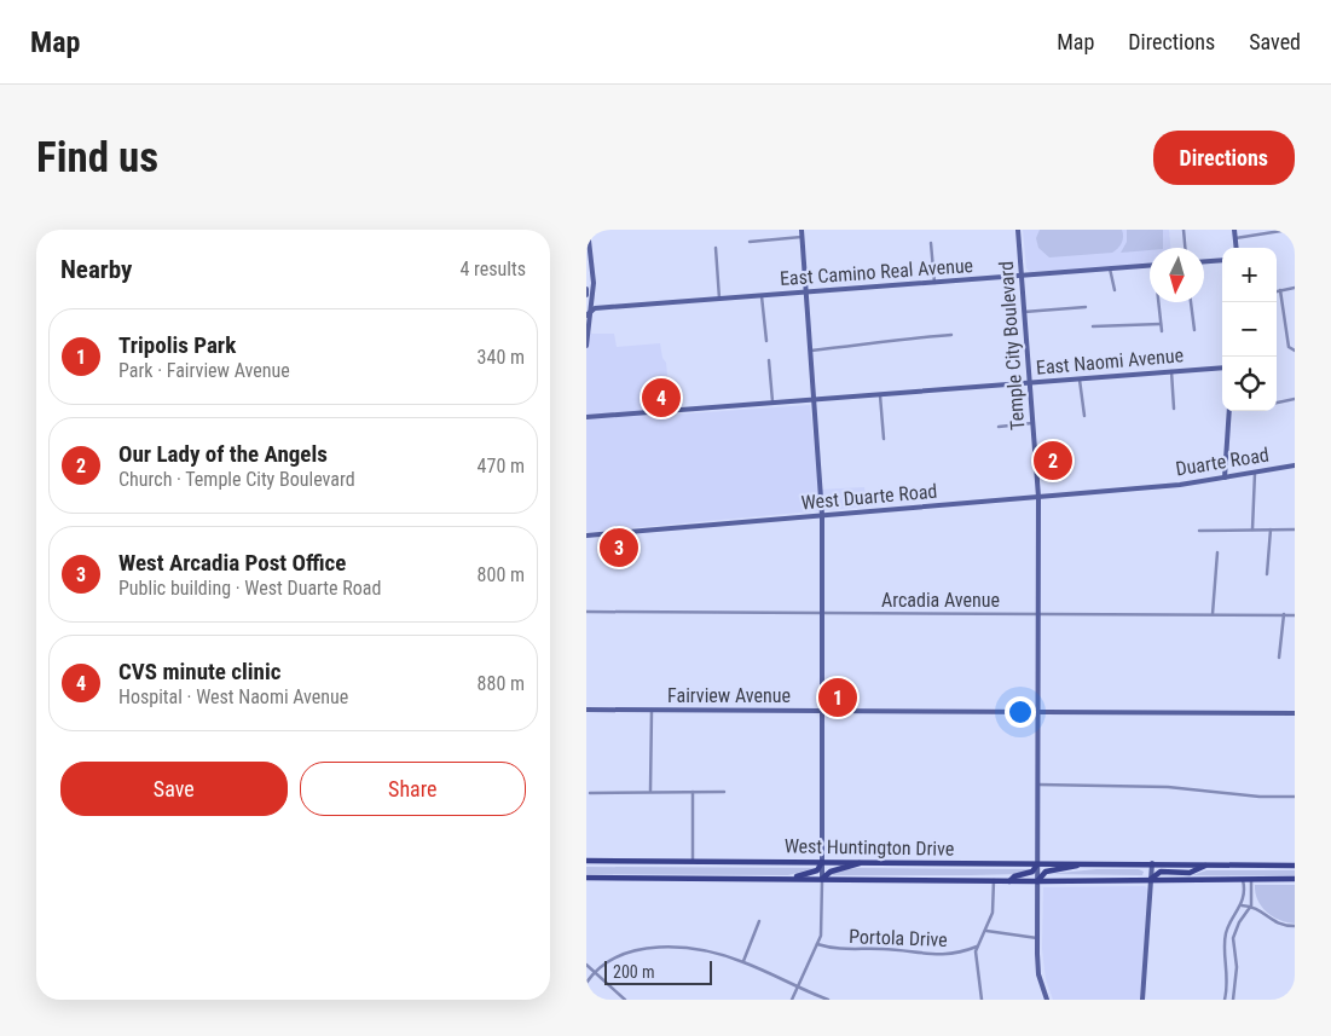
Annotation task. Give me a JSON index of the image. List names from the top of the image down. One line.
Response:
{"streets":{"main road":["West Huntington Drive"],"street":["East Camino Real Avenue","Temple City Boulevard","East Naomi Avenue","Duarte Road","West Duarte Road","Arcadia Avenue","Fairview Avenue","Portola Drive"]},"crossings":[["East Camino Real Avenue","Temple City Boulevard"],["Temple City Boulevard","East Naomi Avenue"],["Temple City Boulevard","West Duarte Road"],["Temple City Boulevard","Arcadia Avenue"],["Temple City Boulevard","Fairview Avenue"],["Temple City Boulevard","West Huntington Drive"],["Duarte Road","West Duarte Road"]],"scale_bar":"200 m","north":"bottom","page":{"header":"Map","nav":["Map","Directions","Saved"],"buttons":["Directions",["Save","Share"]],"title":"Find us","heading":["Nearby","4 results"],"map_buttons":["+","−"],"list":[{"mark":"1","name":"Tripolis Park","note":"Park · Fairview Avenue","value":"340 m"},{"mark":"2","name":"Our Lady of the Angels","note":"Church · Temple City Boulevard","value":"470 m"},{"mark":"3","name":"West Arcadia Post Office","note":"Public building · West Duarte Road","value":"800 m"},{"mark":"4","name":"CVS minute clinic","note":"Hospital · West Naomi Avenue","value":"880 m"}],"pins":["4","2","3","1"],"scale":"200 m"}}
